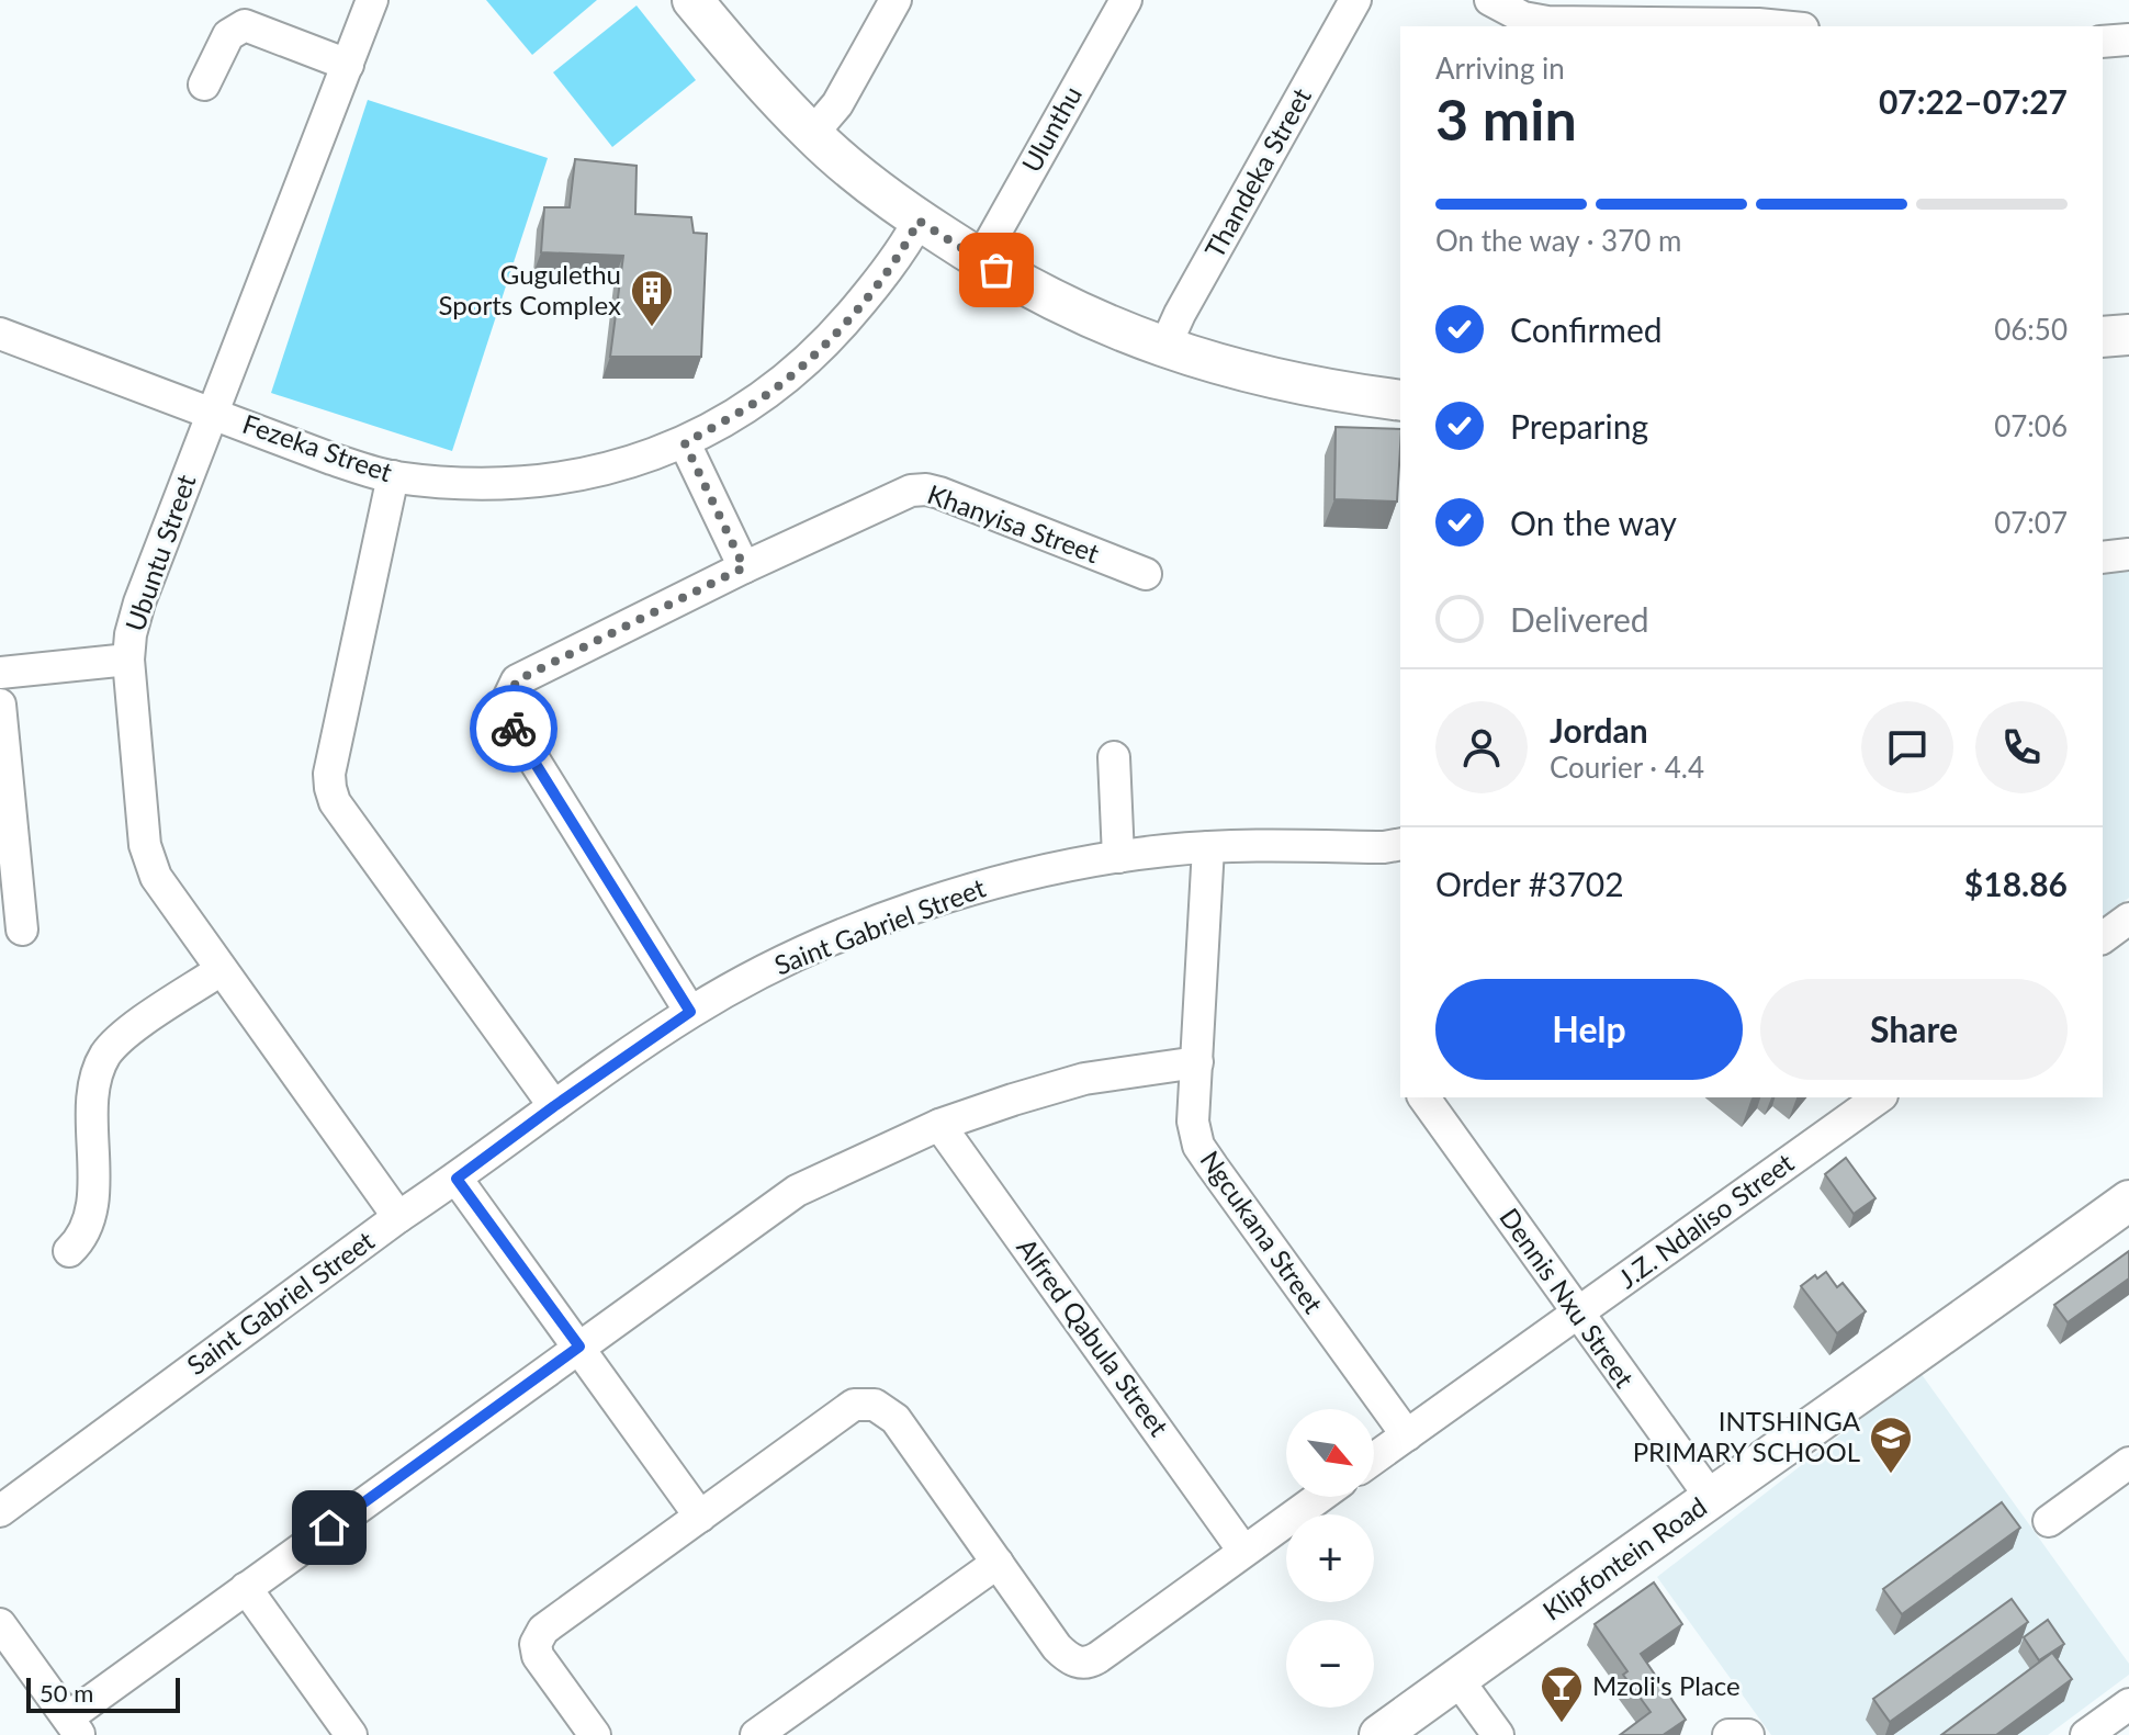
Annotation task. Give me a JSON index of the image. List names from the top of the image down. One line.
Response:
{"streets":{"main road":["Klipfontein Road"],"street":["Ulunthu","Thandeka Street","Fezeka Street","Khanyisa Street","Ubuntu Street","Saint Gabriel Street","J.Z. Ndaliso Street","Ngcukana Street","Dennis Nxu Street","Alfred Qabula Street"]},"crossings":[["Fezeka Street","Ubuntu Street"],["Khanyisa Street","Saint Gabriel Street"],["Ubuntu Street","Saint Gabriel Street"],["Saint Gabriel Street","Ngcukana Street"],["J.Z. Ndaliso Street","Ngcukana Street"],["J.Z. Ndaliso Street","Dennis Nxu Street"],["Dennis Nxu Street","Klipfontein Road"]],"places":{"building":["Gugulethu Sports Complex"],"school or university":["INTSHINGA PRIMARY SCHOOL"],"bar":["Mzoli's Place"]},"scale_bar":"50 m","north":"bottom right","page":{"heading":["3 min","Arriving in","07:22–07:27"],"panel":["Jordan","Courier · 4.4","Order #3702","$18.86"],"bar":"On the way · 370 m","list":[["Confirmed","06:50"],["Preparing","07:06"],["On the way","07:07"],"Delivered"],"buttons":["Help","Share"],"map_buttons":["+","−"],"scale":"50 m"}}
